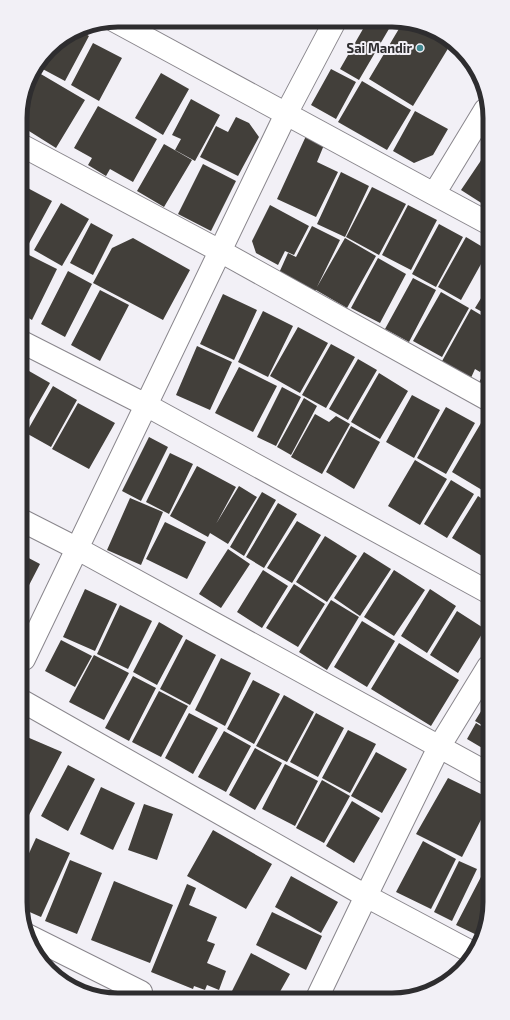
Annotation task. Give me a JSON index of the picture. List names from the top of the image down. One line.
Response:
{"places":["Sai Mandir"]}
